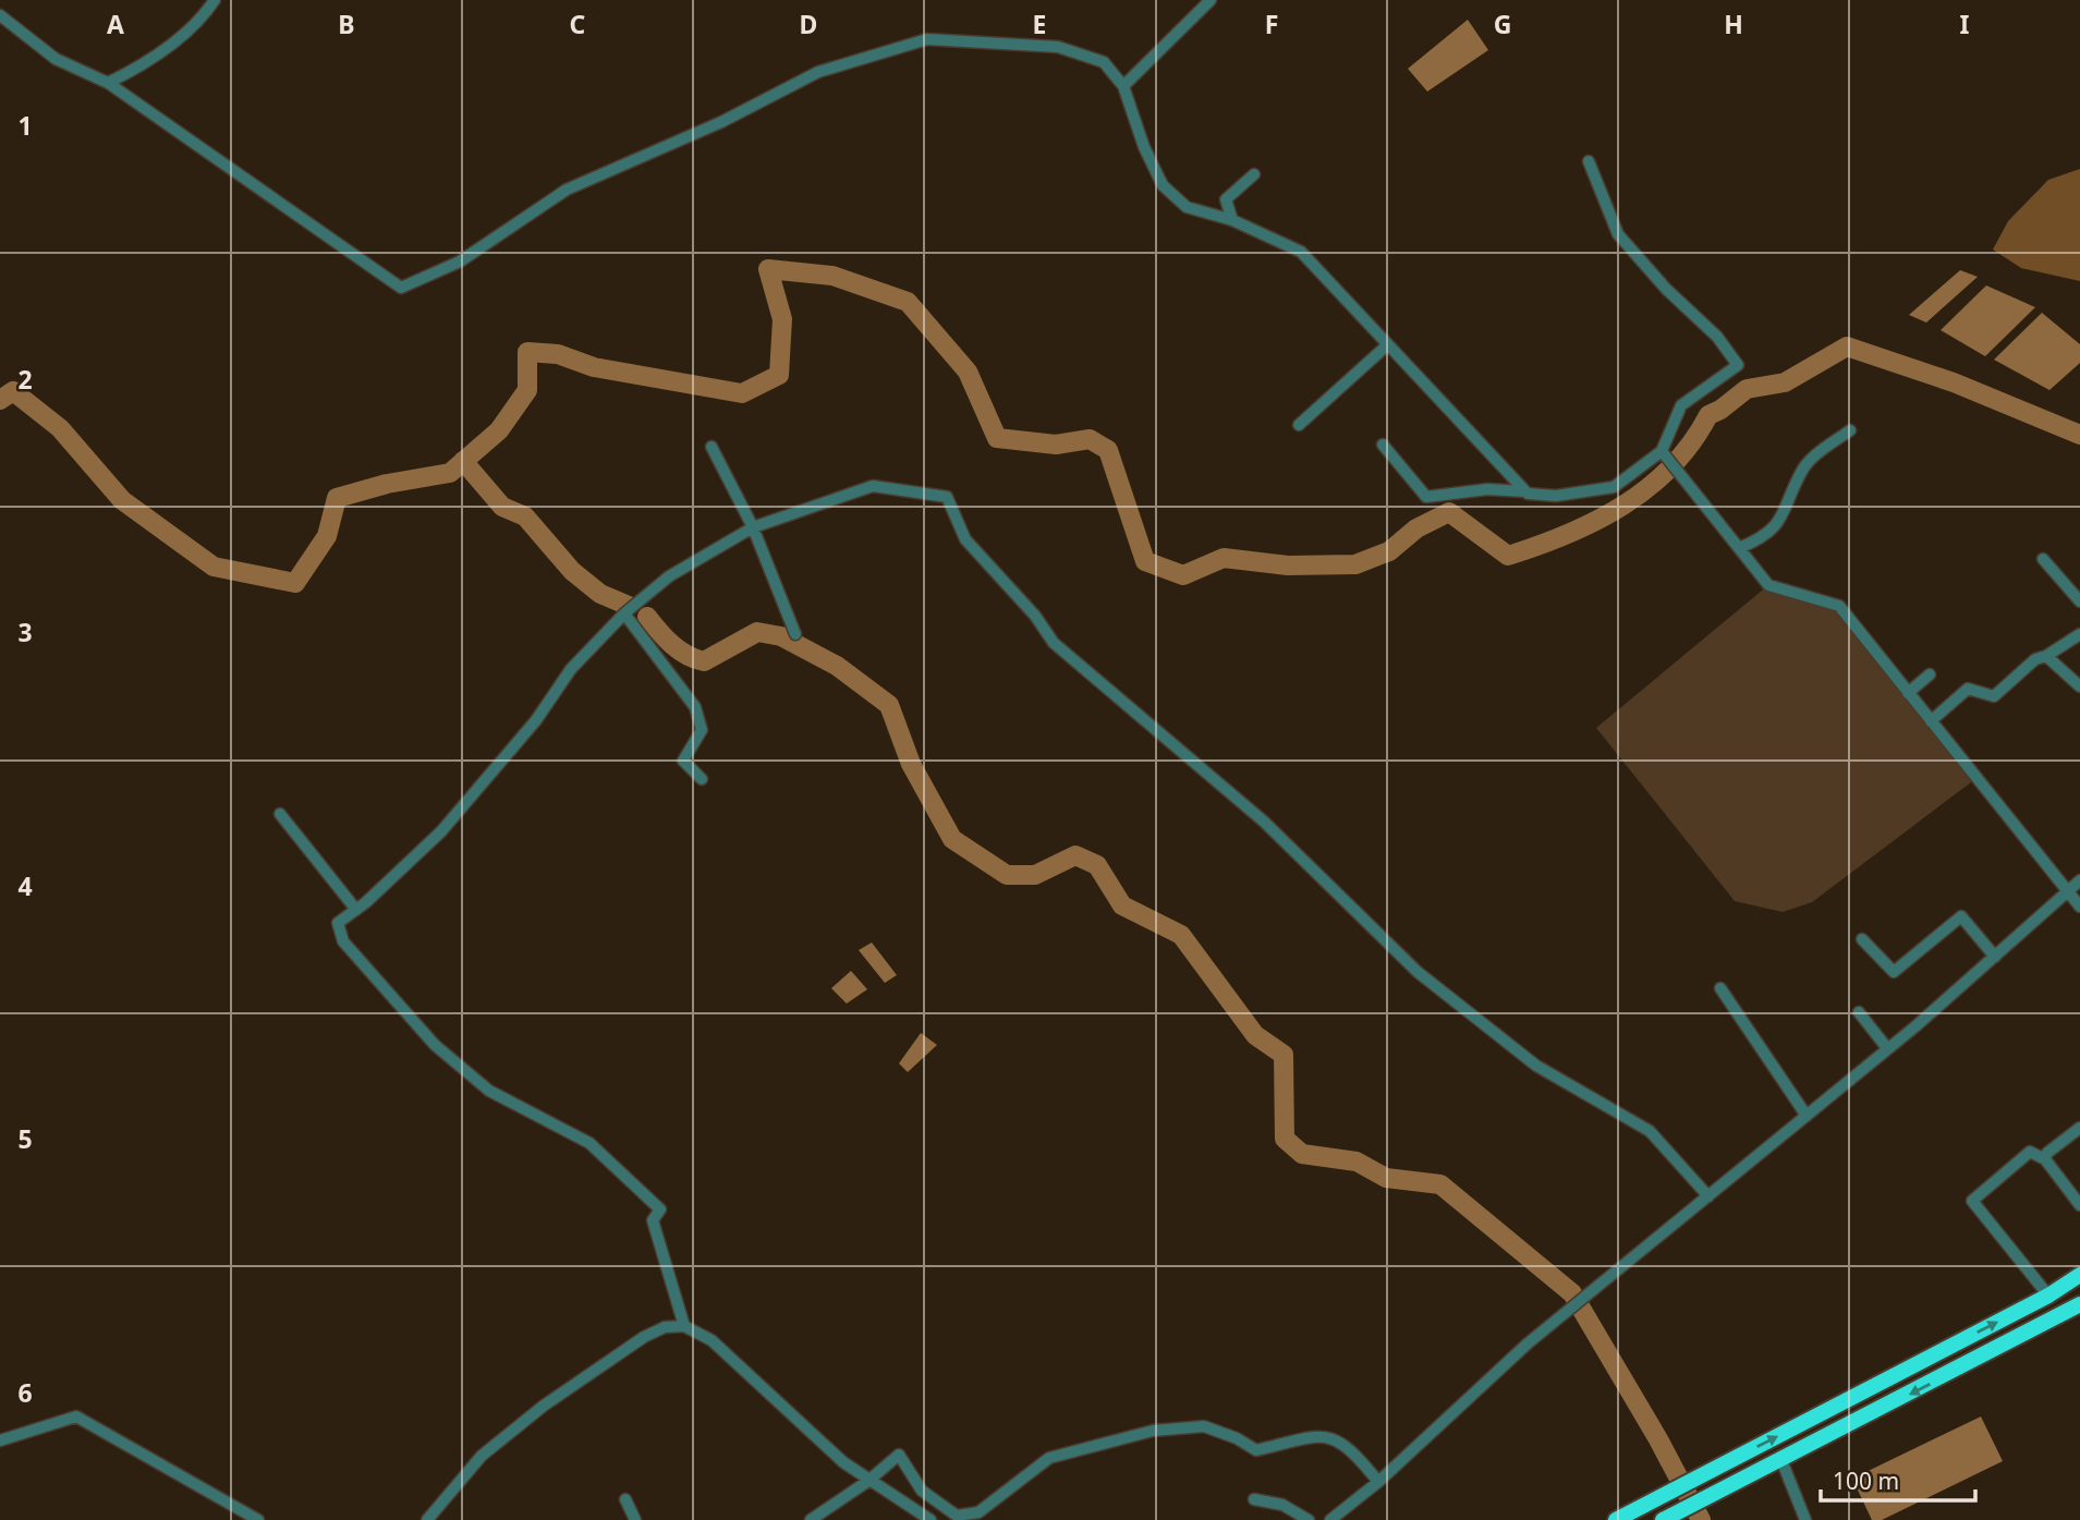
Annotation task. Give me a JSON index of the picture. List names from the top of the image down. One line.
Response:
{"scale_bar":"100 m","grid":{"columns":["A","B","C","D","E","F","G","H","I"],"rows":["1","2","3","4","5","6"]}}
